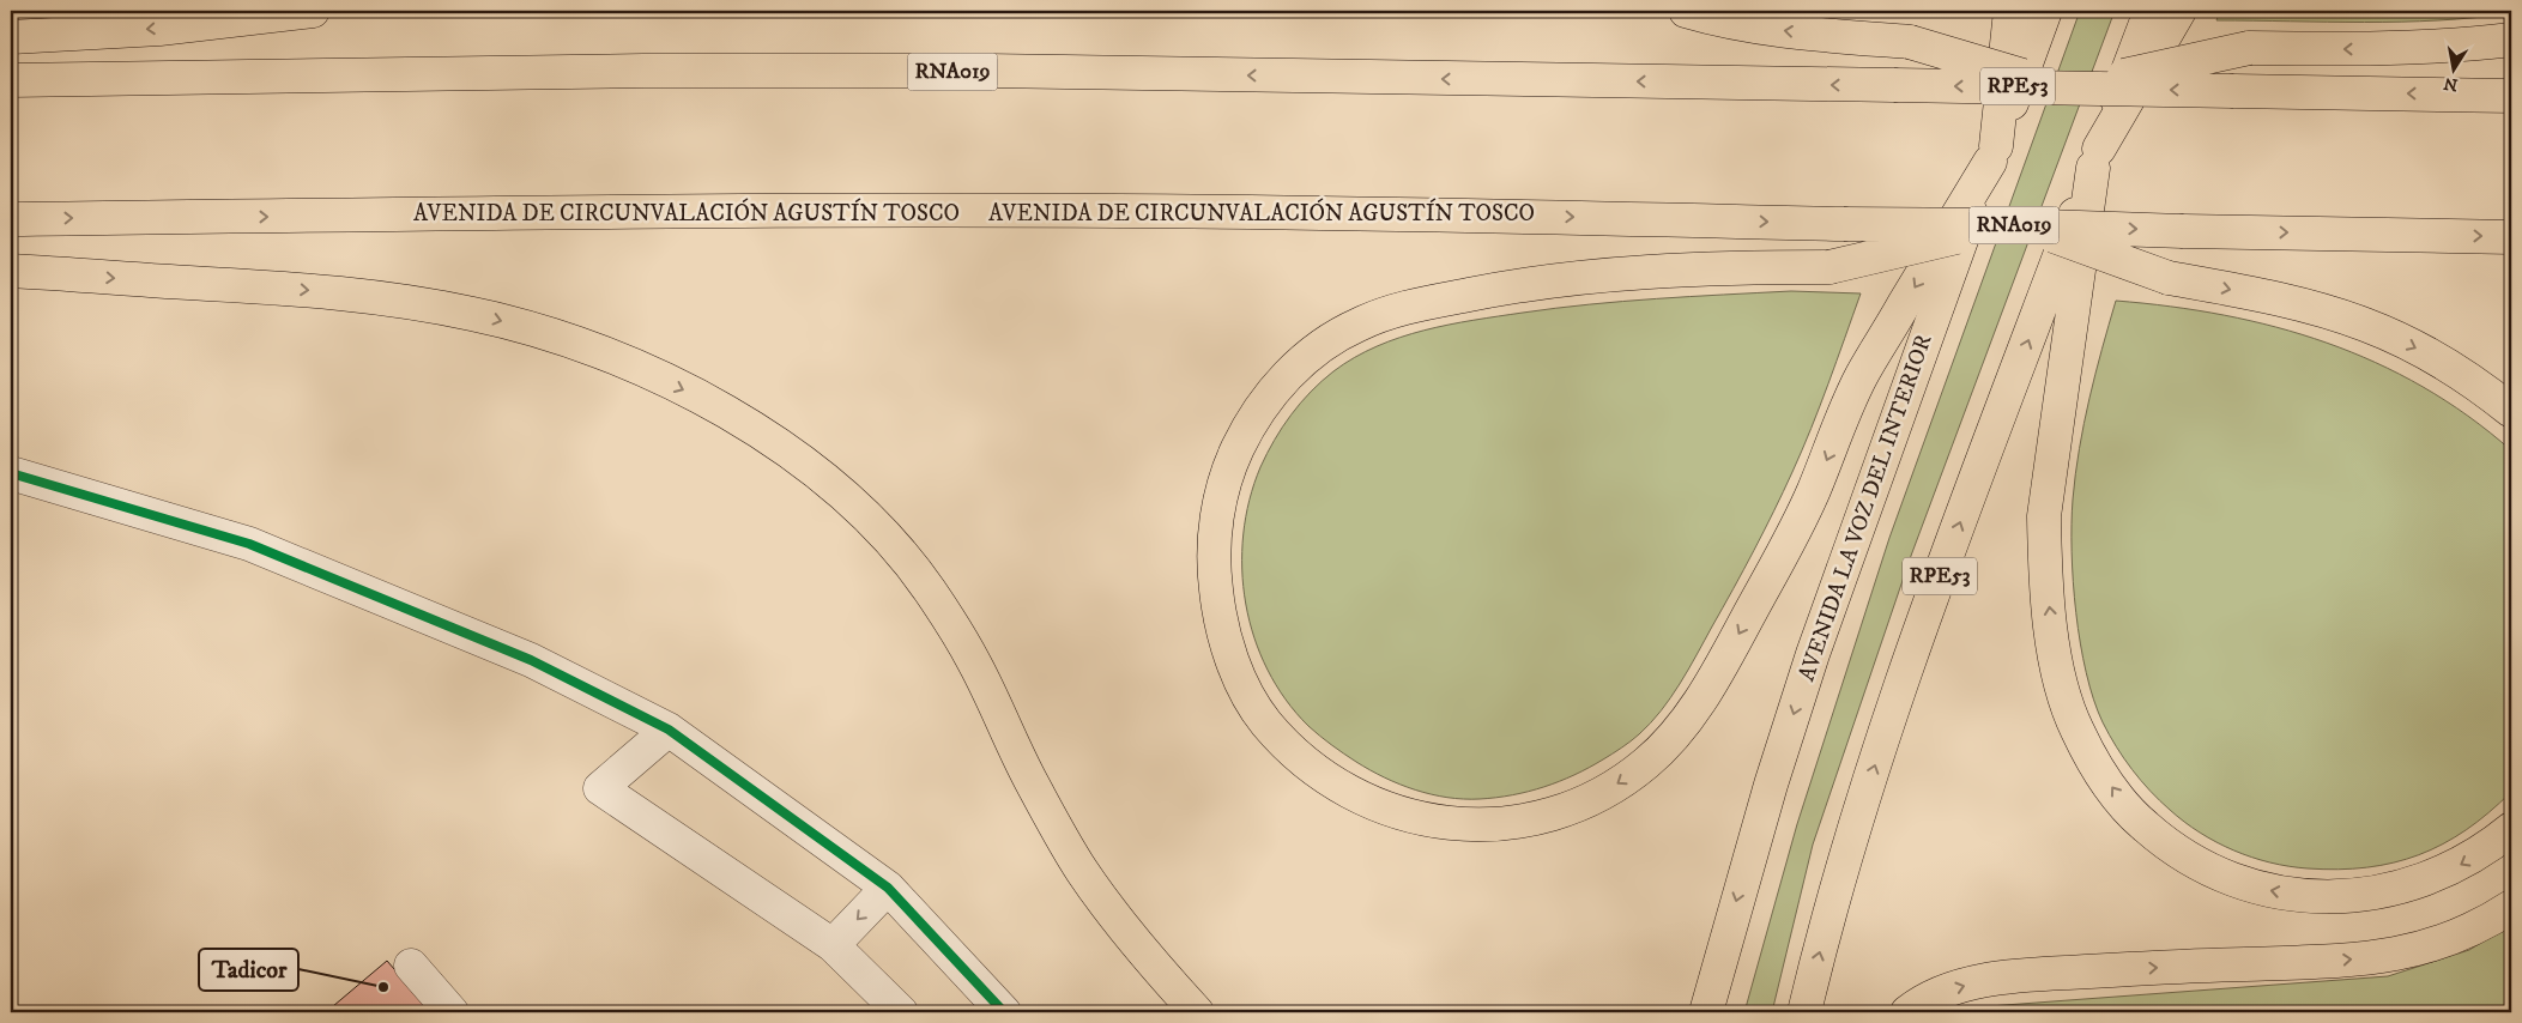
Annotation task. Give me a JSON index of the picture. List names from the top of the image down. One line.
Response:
{"streets":{"main road":["RNA019","RPE53","AVENIDA DE CIRCUNVALACIÓN AGUSTÍN TOSCO","AVENIDA LA VOZ DEL INTERIOR"]},"places":["Tadicor"],"north":"bottom"}
